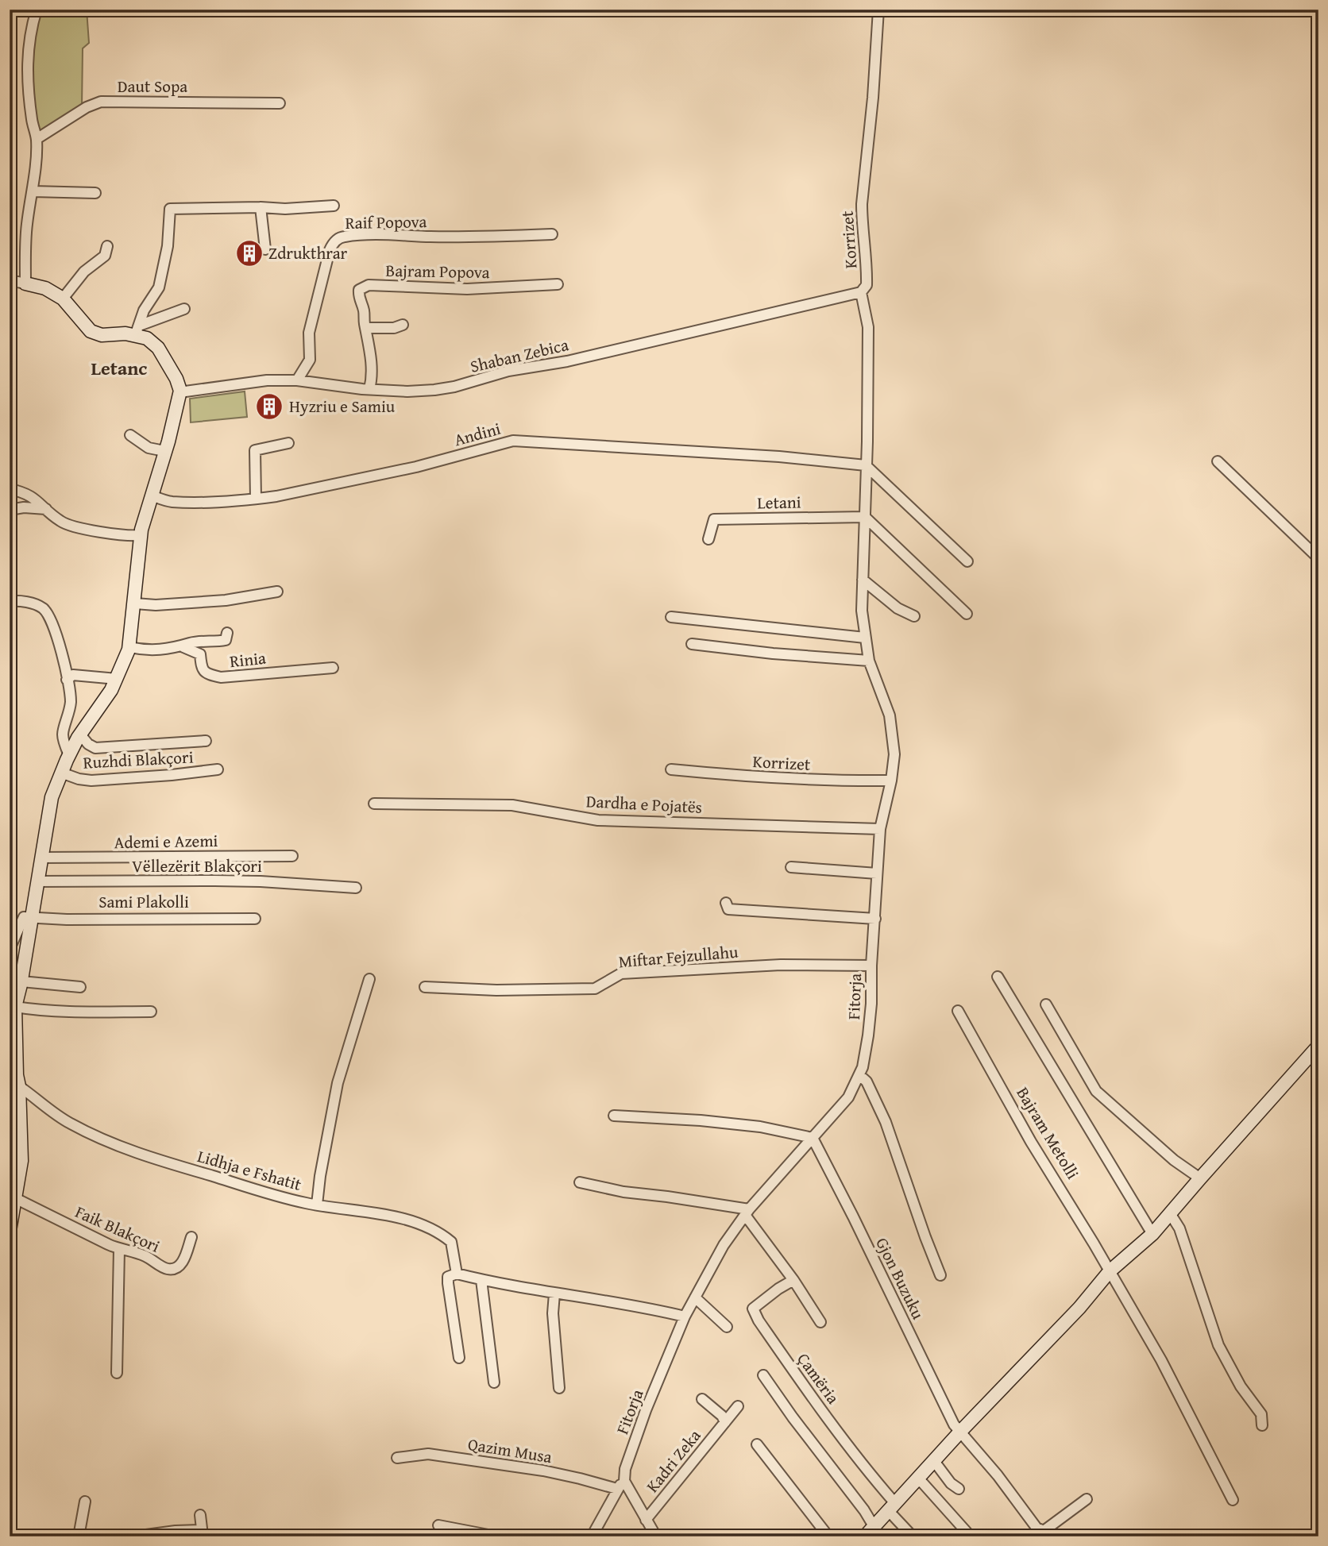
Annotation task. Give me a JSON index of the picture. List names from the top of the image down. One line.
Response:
{"streets":{"street":["Daut Sopa","Raif Popova","Korrizet","Bajram Popova","Shaban Zebica","Andini","Letani","Rinia","Ruzhdi Blakçori","Dardha e Pojatës","Ademi e Azemi","Vëllezërit Blakçori","Sami Plakolli","Miftar Fejzullahu","Fitorja","Bajram Metolli","Lidhja e Fshatit","Faik Blakçori","Gjon Buzuku","Çamëria","Qazim Musa","Kadri Zeka"]},"crossings":[["Raif Popova","Shaban Zebica"],["Korrizet","Shaban Zebica"],["Korrizet","Andini"],["Korrizet","Letani"],["Korrizet","Dardha e Pojatës"],["Korrizet","Fitorja"],["Bajram Popova","Shaban Zebica"],["Dardha e Pojatës","Fitorja"],["Miftar Fejzullahu","Fitorja"],["Fitorja","Gjon Buzuku"],["Fitorja","Qazim Musa"]],"districts":["Letanc"],"places":{"building":["Zdrukthrar","Hyzriu e Samiu"]}}
